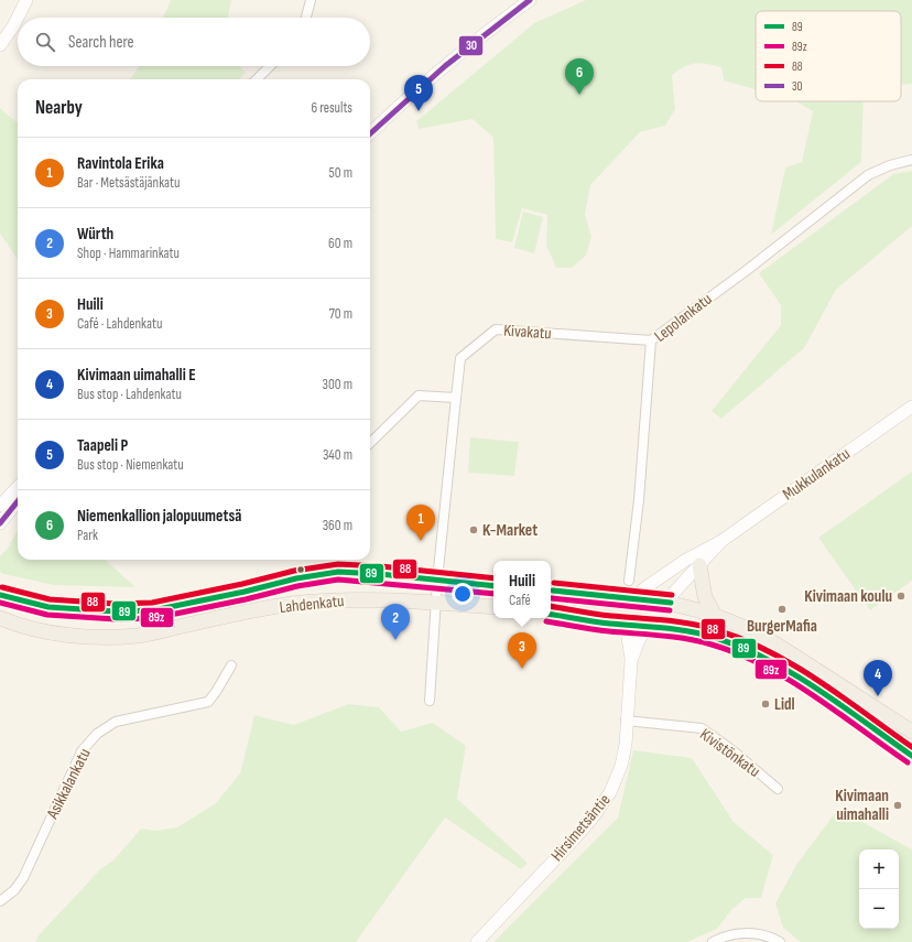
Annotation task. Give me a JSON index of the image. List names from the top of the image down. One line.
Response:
{"streets":{"main road":["Lahdenkatu"],"street":["Lepolankatu","Kivakatu","Mukkulankatu","Kivistönkatu","Asikkalankatu","Hirsimetsäntie"]},"crossings":[["Lepolankatu","Kivakatu"],["Kivakatu","Lahdenkatu"],["Mukkulankatu","Hirsimetsäntie"],["Kivistönkatu","Hirsimetsäntie"]],"places":["K-Market","Kivimaan koulu","BurgerMafia","Lidl","Kivimaan uimahalli"],"lines":["transit line 30","transit line 88","transit line 89","transit line 89z"],"legend":["89","89z","88","30"],"page":{"search":"Search here","pins":["6","5","1","2","3","4"],"heading":["Nearby","6 results"],"list":[{"mark":"1","name":"Ravintola Erika","note":"Bar · Metsästäjänkatu","value":"50 m"},{"mark":"2","name":"Würth","note":"Shop · Hammarinkatu","value":"60 m"},{"mark":"3","name":"Huili","note":"Café · Lahdenkatu","value":"70 m"},{"mark":"4","name":"Kivimaan uimahalli E","note":"Bus stop · Lahdenkatu","value":"300 m"},{"mark":"5","name":"Taapeli P","note":"Bus stop · Niemenkatu","value":"340 m"},{"mark":"6","name":"Niemenkallion jalopuumetsä","note":"Park","value":"360 m"}],"popup":["Huili","Café"],"map_buttons":["+","−"]}}
